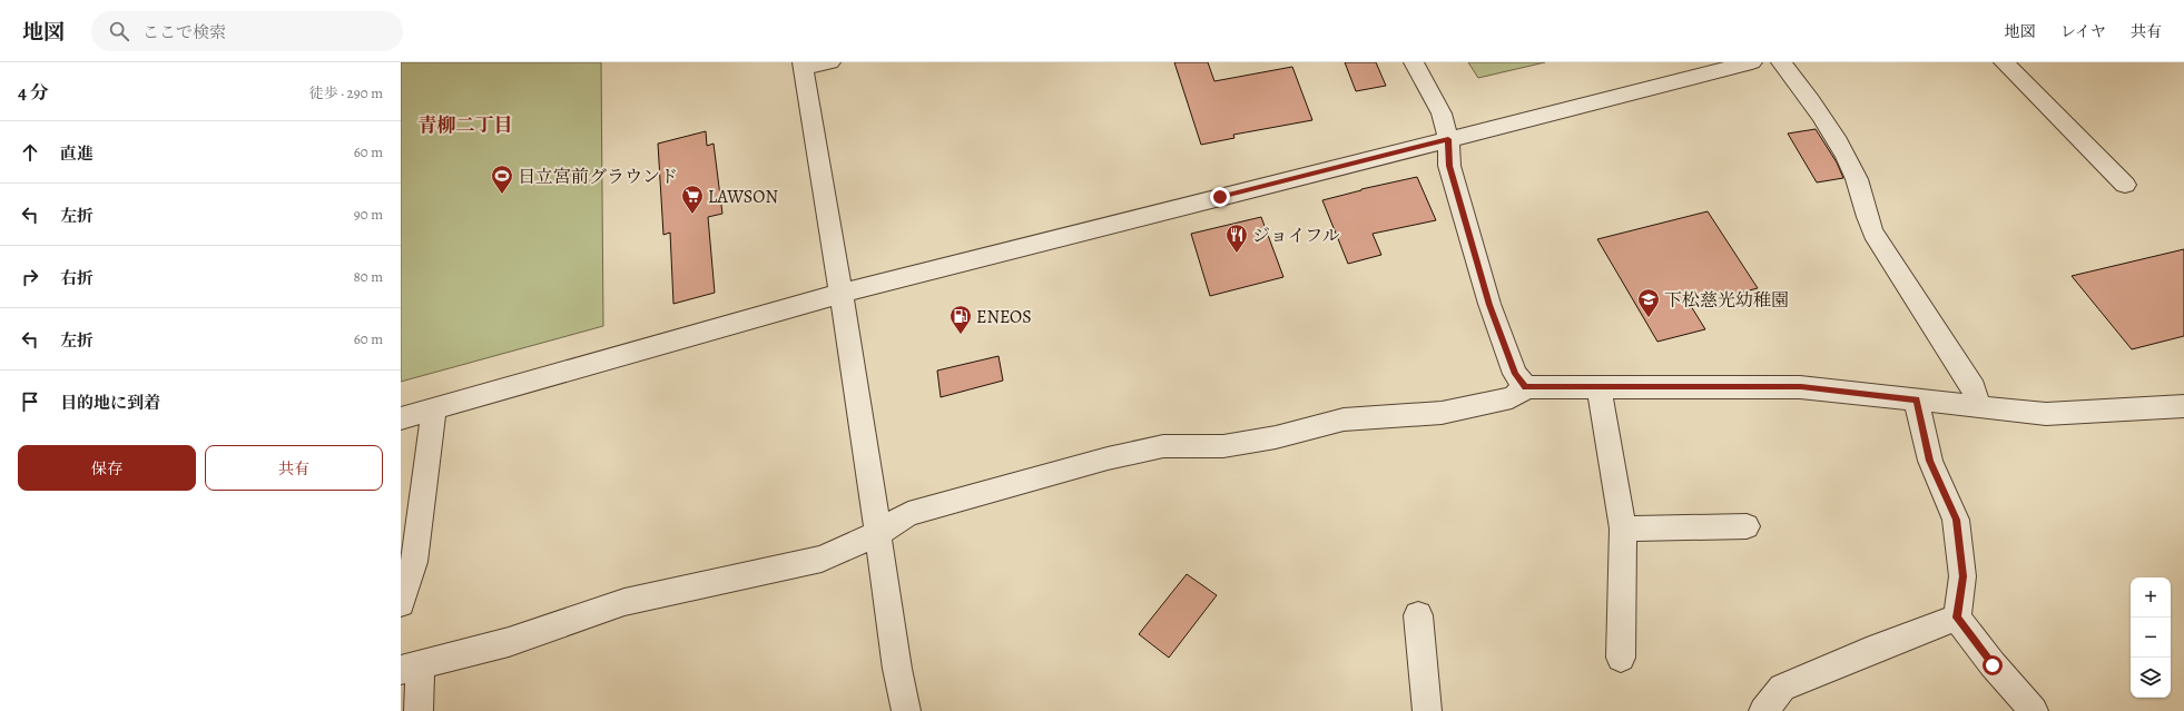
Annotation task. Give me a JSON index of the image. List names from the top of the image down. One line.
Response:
{"districts":["青柳二丁目"],"places":{"sports":["日立宮前グラウンド"],"supermarket":["LAWSON"],"restaurant":["ジョイフル"],"school or university":["下松慈光幼稚園"],"fuel station":["ENEOS"]},"page":{"header":"地図","search":"ここで検索","nav":["地図","レイヤ","共有"],"heading":["4 分","徒歩 · 290 m"],"list":[["直進","60 m"],["左折","90 m"],["右折","80 m"],["左折","60 m"],"目的地に到着"],"buttons":["保存","共有"],"map_buttons":["+","−"]}}
